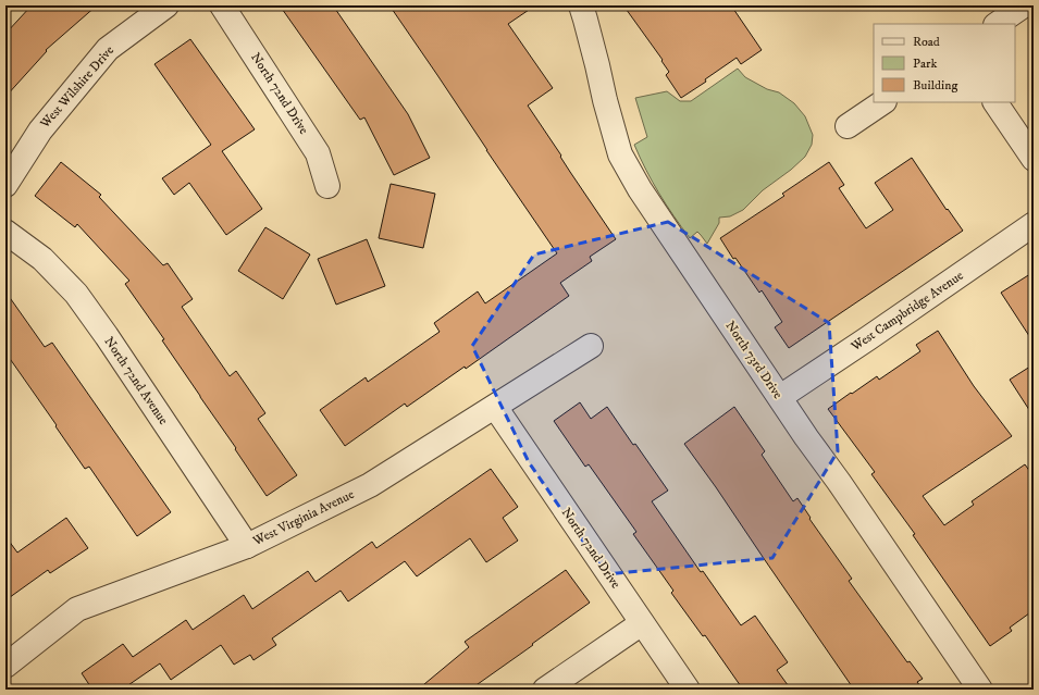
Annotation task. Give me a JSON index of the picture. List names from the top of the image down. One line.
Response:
{"streets":{"street":["West Wilshire Drive","North 72nd Drive","West Campbridge Avenue","North 73rd Drive","North 72nd Avenue","West Virginia Avenue"]},"crossings":[["North 72nd Drive","West Virginia Avenue"],["West Campbridge Avenue","North 73rd Drive"],["North 72nd Avenue","West Virginia Avenue"]],"legend":["Road","Park","Building"]}
